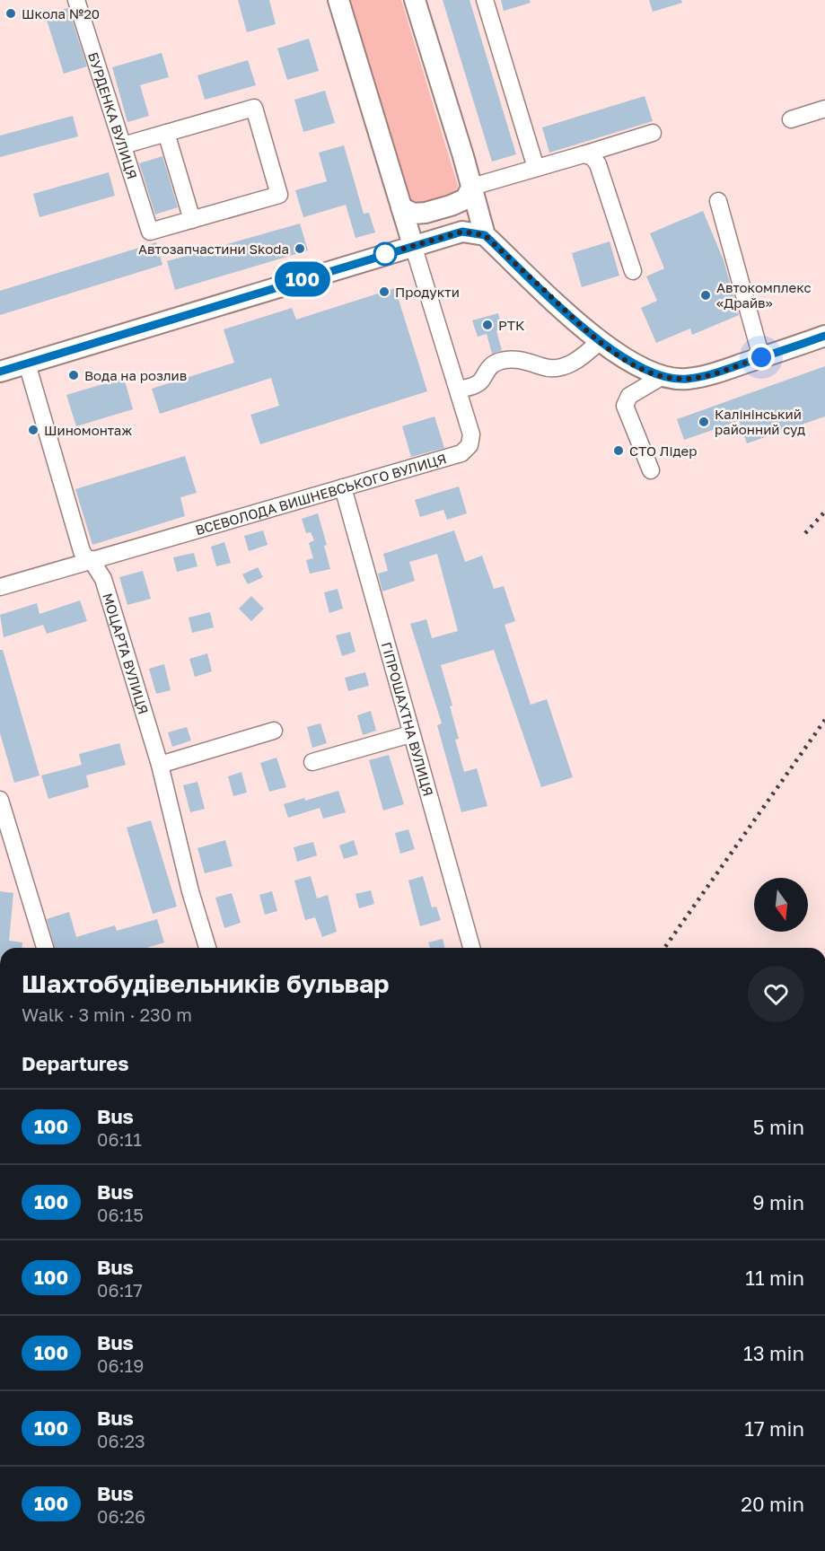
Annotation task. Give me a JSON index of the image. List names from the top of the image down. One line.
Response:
{"streets":{"street":["БУРДЕНКА ВУЛИЦЯ","ВСЕВОЛОДА ВИШНЕВСЬКОГО ВУЛИЦЯ","МОЦАРТА ВУЛИЦЯ","ГІПРОШАХТНА ВУЛИЦЯ"]},"crossings":[["ВСЕВОЛОДА ВИШНЕВСЬКОГО ВУЛИЦЯ","МОЦАРТА ВУЛИЦЯ"],["ВСЕВОЛОДА ВИШНЕВСЬКОГО ВУЛИЦЯ","ГІПРОШАХТНА ВУЛИЦЯ"]],"places":["Школа №20","Автозапчастини Skoda","Продукти","Автокомплекс «Драйв»","РТК","Вода на розлив","Калінінський районний суд","Шиномонтаж","СТО Лідер"],"lines":["bus line 100"],"north":"bottom","page":{"on_map":"100","heading":[["Шахтобудівельників бульвар","Walk · 3 min · 230 m"],"Departures"],"list":[{"mark":"100","name":"Bus","note":"06:11","value":"5 min"},{"mark":"100","name":"Bus","note":"06:15","value":"9 min"},{"mark":"100","name":"Bus","note":"06:17","value":"11 min"},{"mark":"100","name":"Bus","note":"06:19","value":"13 min"},{"mark":"100","name":"Bus","note":"06:23","value":"17 min"},{"mark":"100","name":"Bus","note":"06:26","value":"20 min"}]}}
